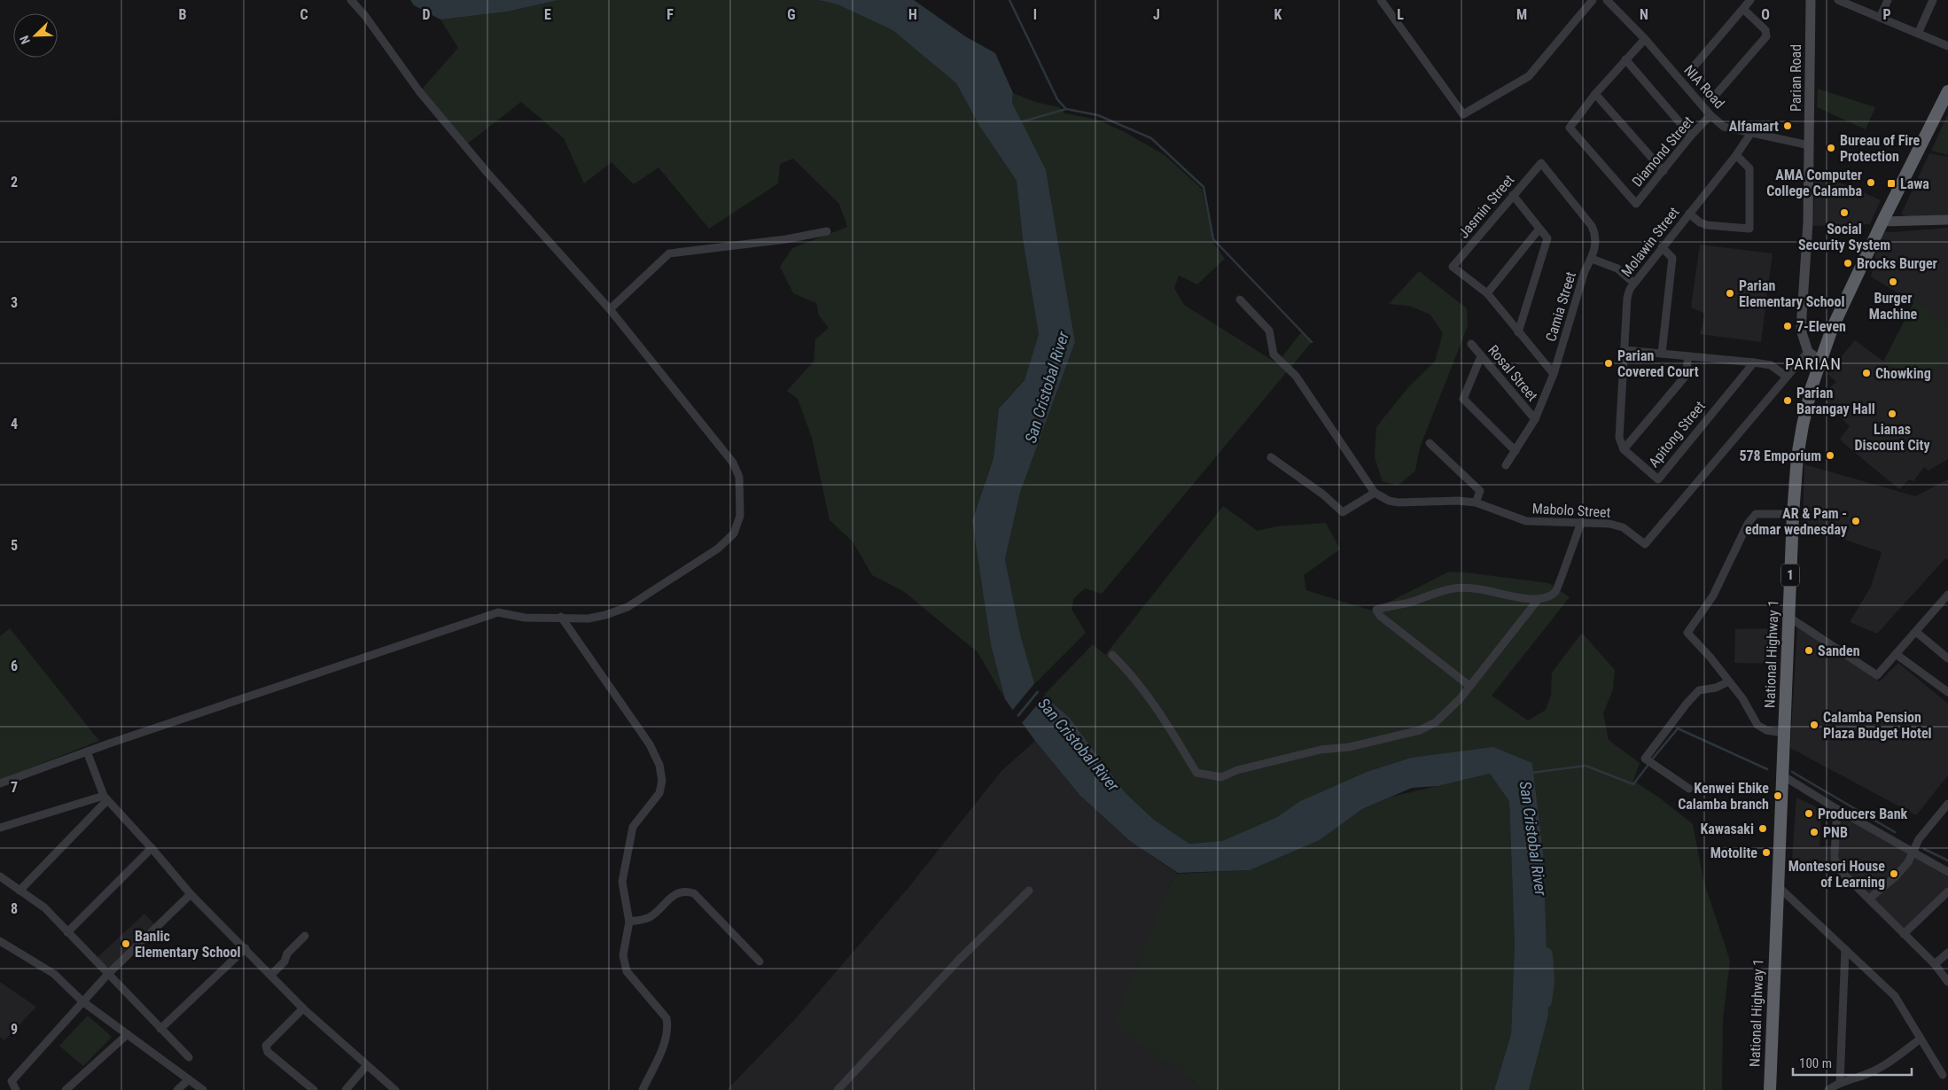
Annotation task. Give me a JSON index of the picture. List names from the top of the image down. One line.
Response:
{"streets":{"highway":["1","National Highway 1"],"main road":["Parian Road"],"street":["NIA Road","Diamond Street","Jasmin Street","Molawin Street","Camia Street","Rosal Street","Apitong Street","Mabolo Street"]},"crossings":[["Parian Road","NIA Road"],["Parian Road","Mabolo Street"],["NIA Road","Diamond Street"],["NIA Road","Molawin Street"],["Jasmin Street","Camia Street"],["Molawin Street","Apitong Street"],["Camia Street","Rosal Street"]],"districts":["PARIAN"],"water":["San Cristobal River"],"places":{"other":["Alfamart","Bureau of Fire Protection","AMA Computer College Calamba","Social Security System","Brocks Burger","Burger Machine","Parian Elementary School","7-Eleven","Parian Covered Court","Chowking","Parian Barangay Hall","Lianas Discount City","578 Emporium","AR & Pam - edmar wednesday","Sanden","Calamba Pension Plaza Budget Hotel","Kenwei Ebike Calamba branch","Producers Bank","Kawasaki","PNB","Motolite","Montesori House of Learning","Banlic Elementary School"],"transit":["Lawa"]},"scale_bar":"100 m","north":"bottom left","grid":{"columns":["B","C","D","E","F","G","H","I","J","K","L","M","N","O","P"],"rows":["2","3","4","5","6","7","8","9"]}}
